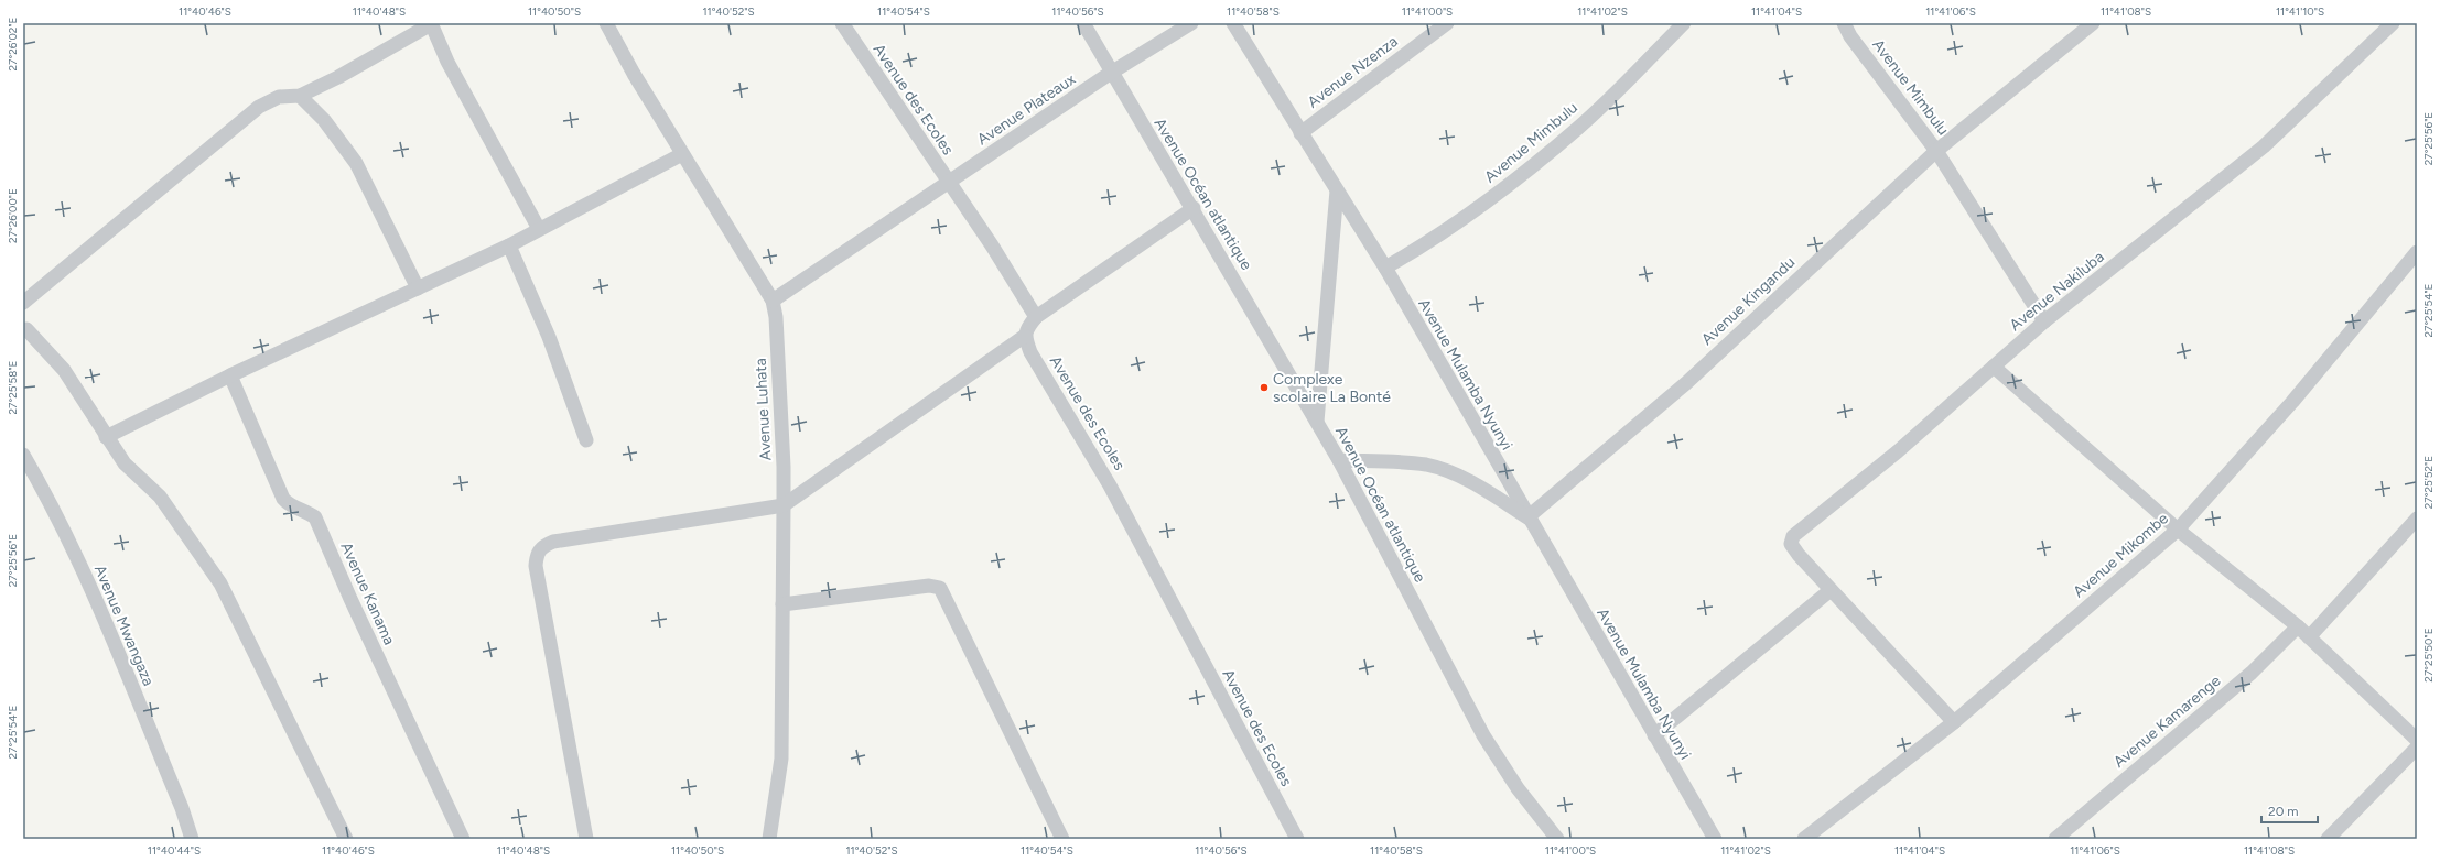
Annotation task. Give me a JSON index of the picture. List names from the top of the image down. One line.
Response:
{"streets":{"street":["Avenue Nzenza","Avenue Mimbulu","Avenue des Ecoles","Avenue Plateaux","Avenue Océan atlantique","Avenue Nakiluba","Avenue Kingandu","Avenue Mulamba Nyunyi","Avenue Luhata","Avenue Mikombe","Avenue Kanama","Avenue Mwangaza","Avenue Kamarenge"]},"crossings":[["Avenue Nzenza","Avenue Mulamba Nyunyi"],["Avenue Mimbulu","Avenue Nakiluba"],["Avenue Mimbulu","Avenue Kingandu"],["Avenue Mimbulu","Avenue Mulamba Nyunyi"],["Avenue des Ecoles","Avenue Plateaux"],["Avenue Plateaux","Avenue Océan atlantique"],["Avenue Plateaux","Avenue Luhata"],["Avenue Nakiluba","Avenue Mikombe"],["Avenue Kingandu","Avenue Mulamba Nyunyi"]],"places":["Complexe scolaire La Bonté"],"scale_bar":"20 m","coordinates":["11°40'46\"S","11°40'48\"S","11°40'50\"S","11°40'52\"S","11°40'54\"S","11°40'56\"S","11°40'58\"S","11°41'00\"S","11°41'02\"S","11°41'04\"S","11°41'06\"S","11°41'08\"S","11°41'10\"S","27°26'02\"E","27°25'56\"E","27°26'00\"E","27°25'54\"E","27°25'58\"E","27°25'52\"E","27°25'50\"E","11°40'44\"S"]}
